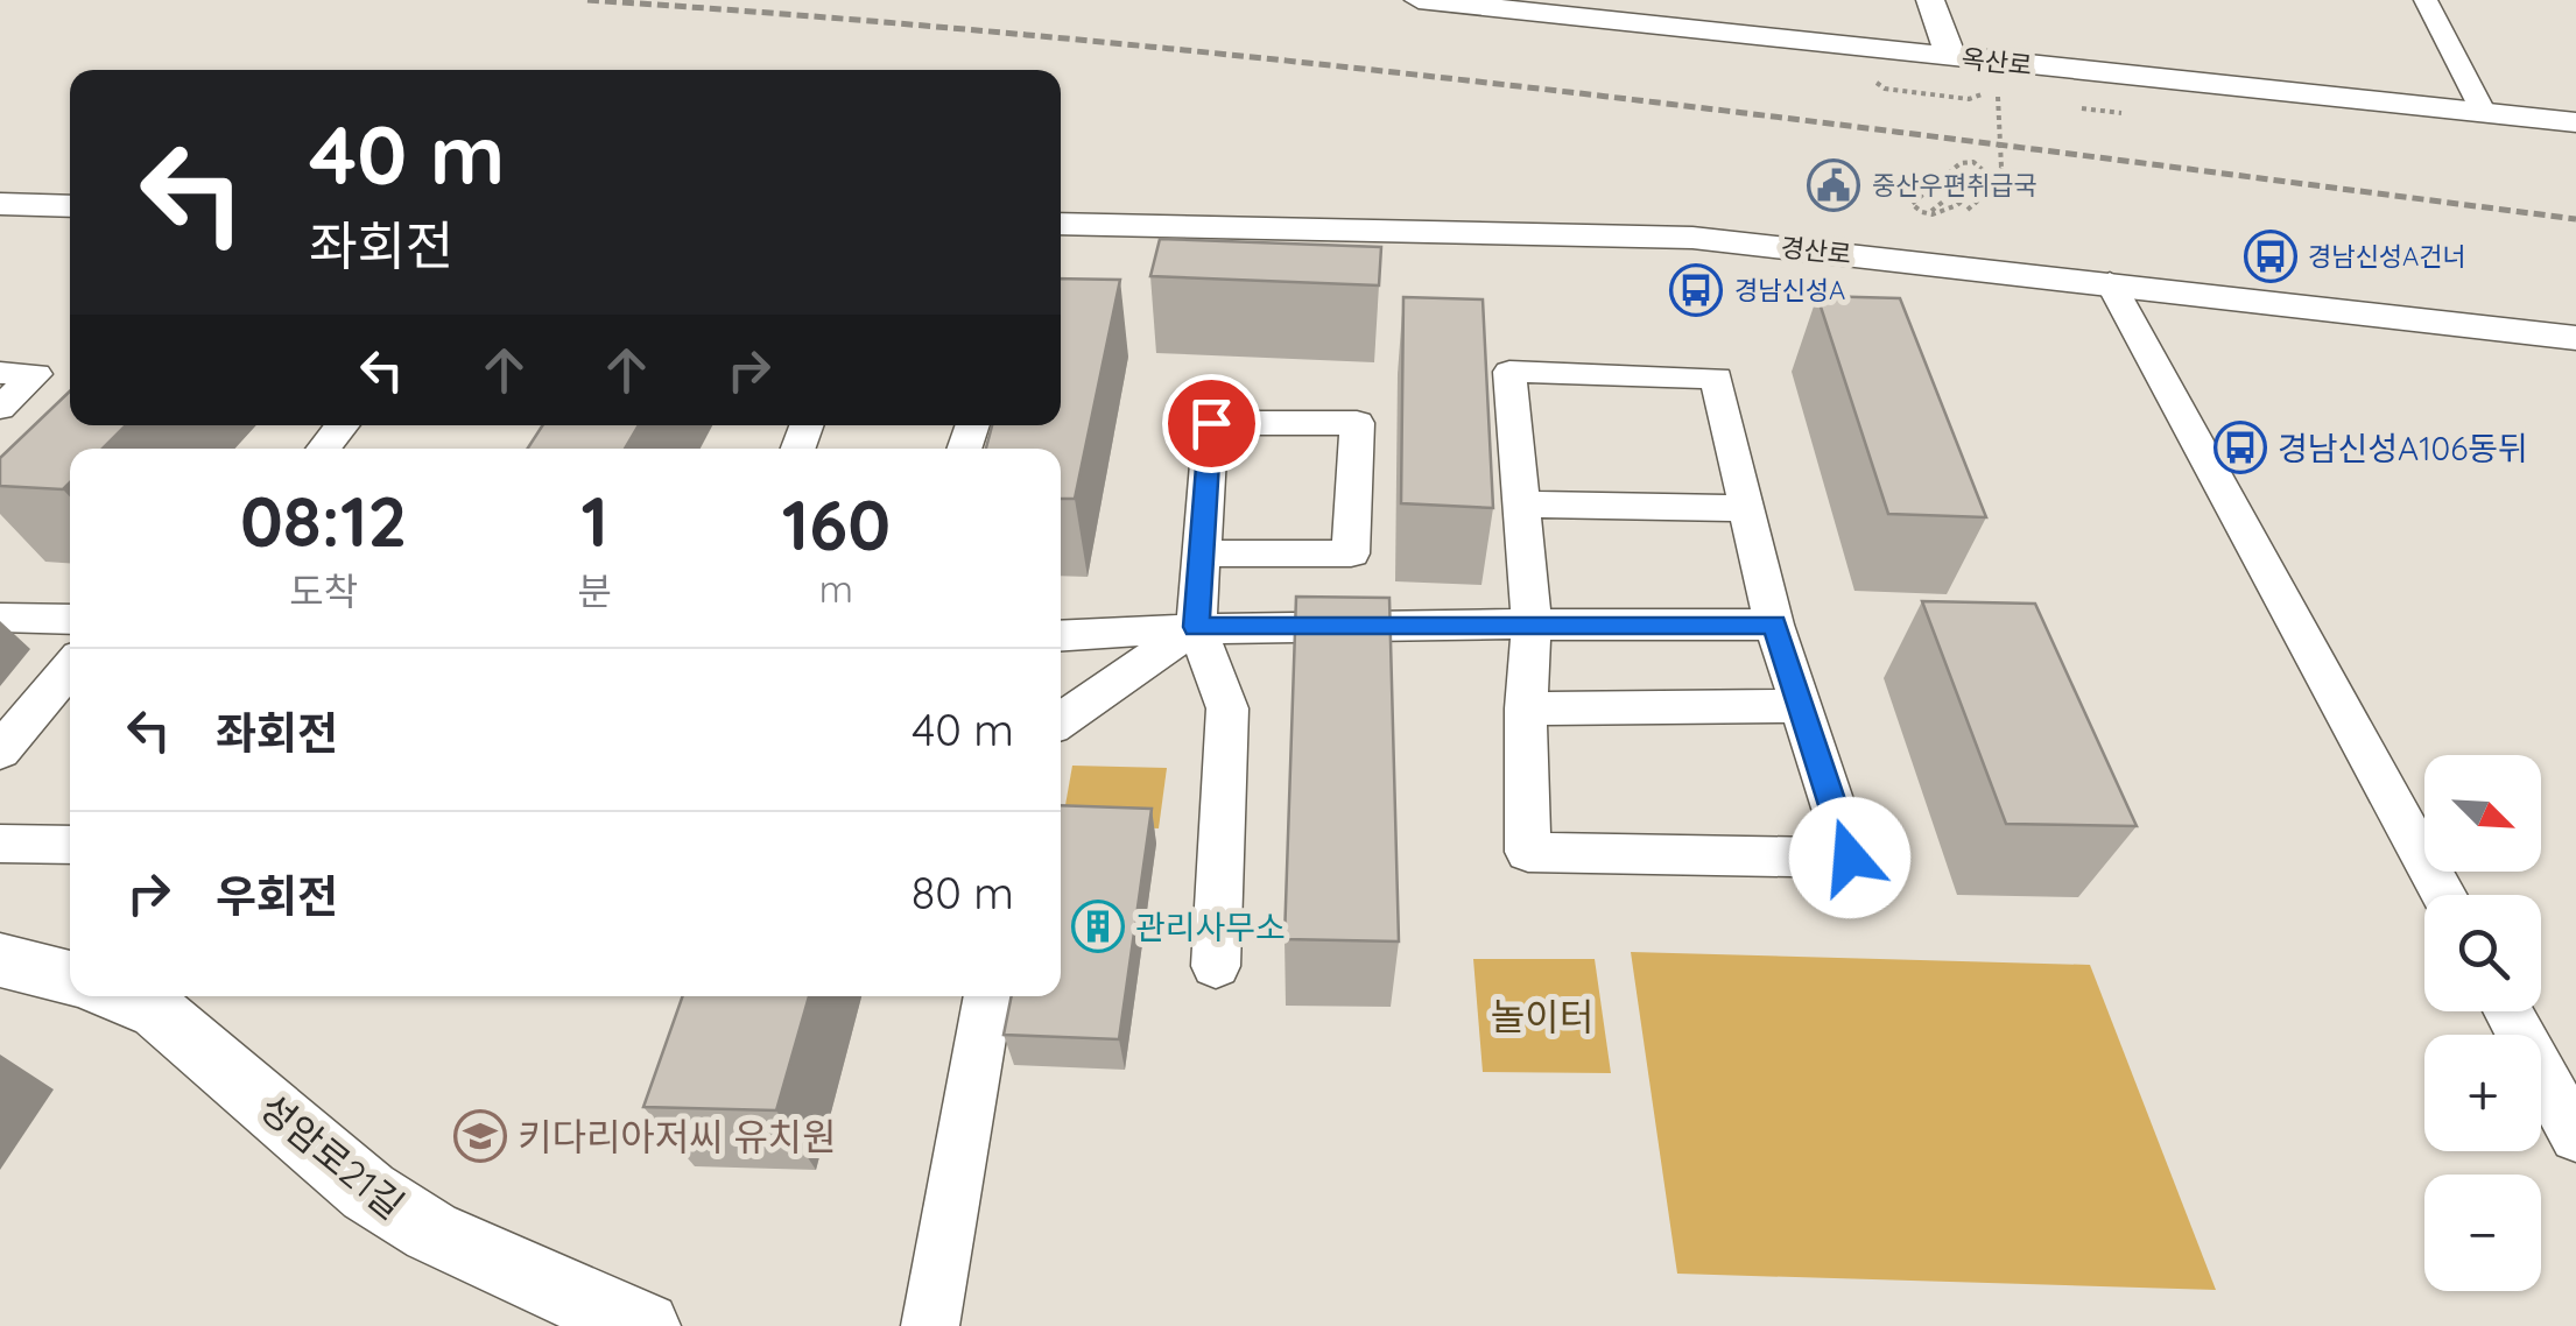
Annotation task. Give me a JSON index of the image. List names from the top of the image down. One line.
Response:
{"streets":{"street":["옥산로","경산로","성암로21길"]},"parks":["놀이터"],"places":{"public building":["중산우편취급국"],"bus stop":["경남신성A건너","경남신성A","경남신성A106동뒤"],"building":["관리사무소"],"school or university":["키다리아저씨 유치원"]},"north":"bottom right","page":{"turn":["40 m","좌회전"],"eta":["08:12","도착","1","분","160","m"],"list":[{"name":"좌회전","value":"40 m"},{"name":"우회전","value":"80 m"}],"map_buttons":["+","−"]}}
